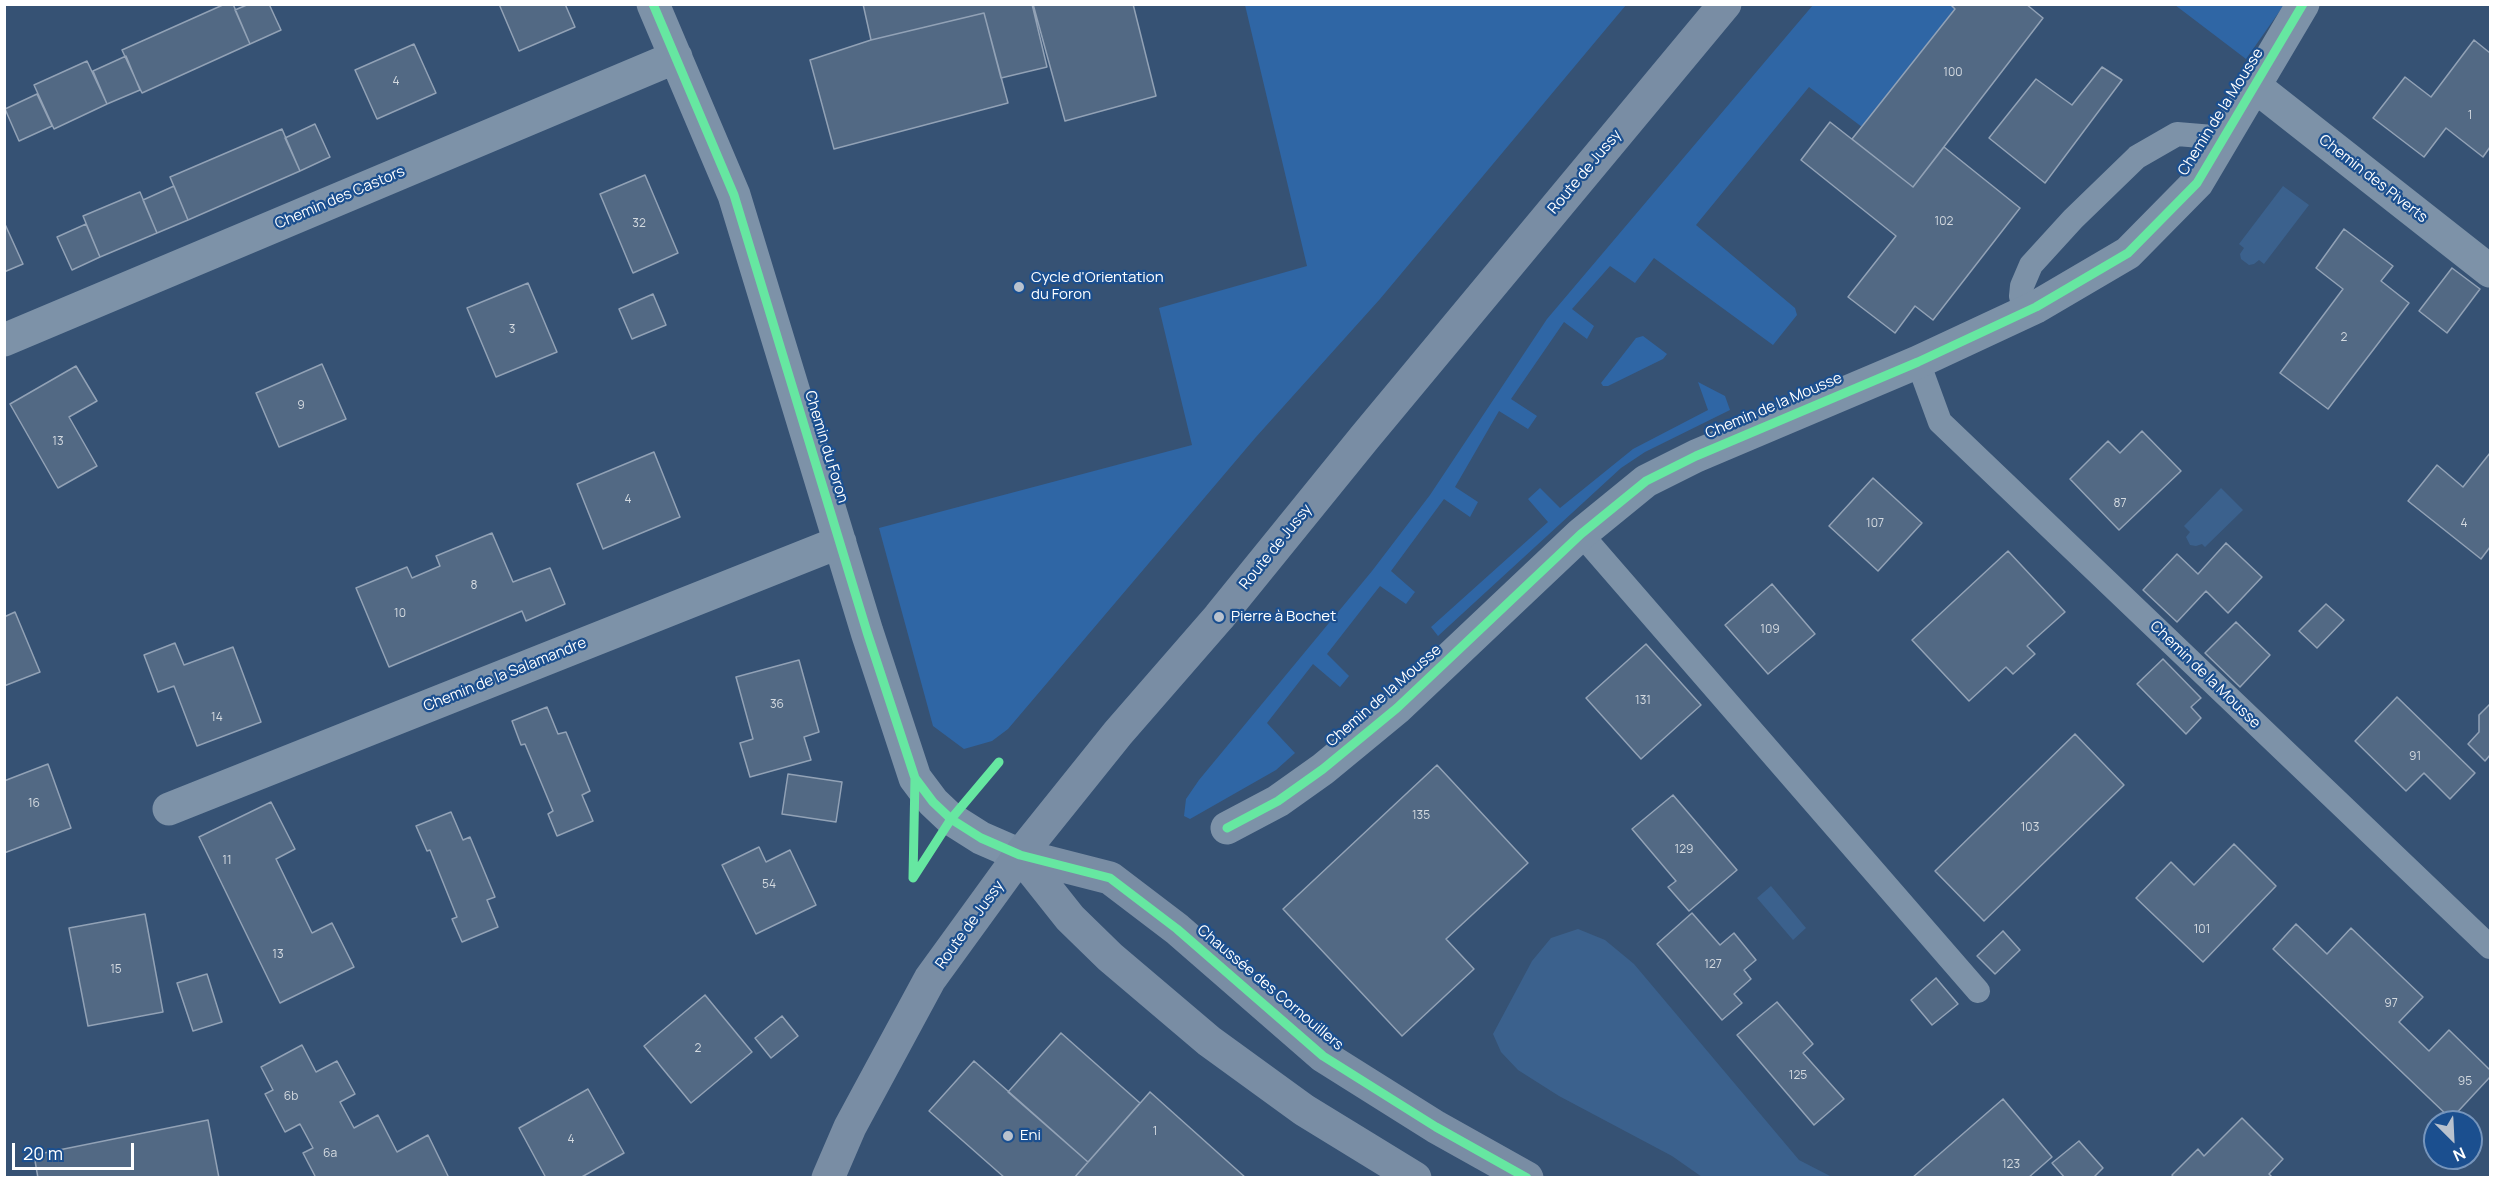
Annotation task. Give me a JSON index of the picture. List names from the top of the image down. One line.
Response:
{"streets":{"main road":["Route de Jussy","Chaussée des Cornouillers"],"street":["Chemin de la Mousse","Chemin des Piverts","Chemin des Castors","Chemin du Foron","Chemin de la Salamandre"]},"crossings":[["Chemin de la Mousse","Chemin des Piverts"],["Route de Jussy","Chemin du Foron"],["Route de Jussy","Chaussée des Cornouillers"],["Chemin des Castors","Chemin du Foron"],["Chemin du Foron","Chemin de la Salamandre"],["Chemin du Foron","Chaussée des Cornouillers"]],"places":["Cycle d'Orientation du Foron","Pierre à Bochet","Eni"],"house_numbers":["100","4","1","102","32","3","2","9","13","4","87","107","4","8","10","109","131","36","14","91","16","135","103","129","11","54","101","13","127","15","97","2","125","95","6b","1","4","6a","123"],"scale_bar":"20 m","north":"bottom right"}
